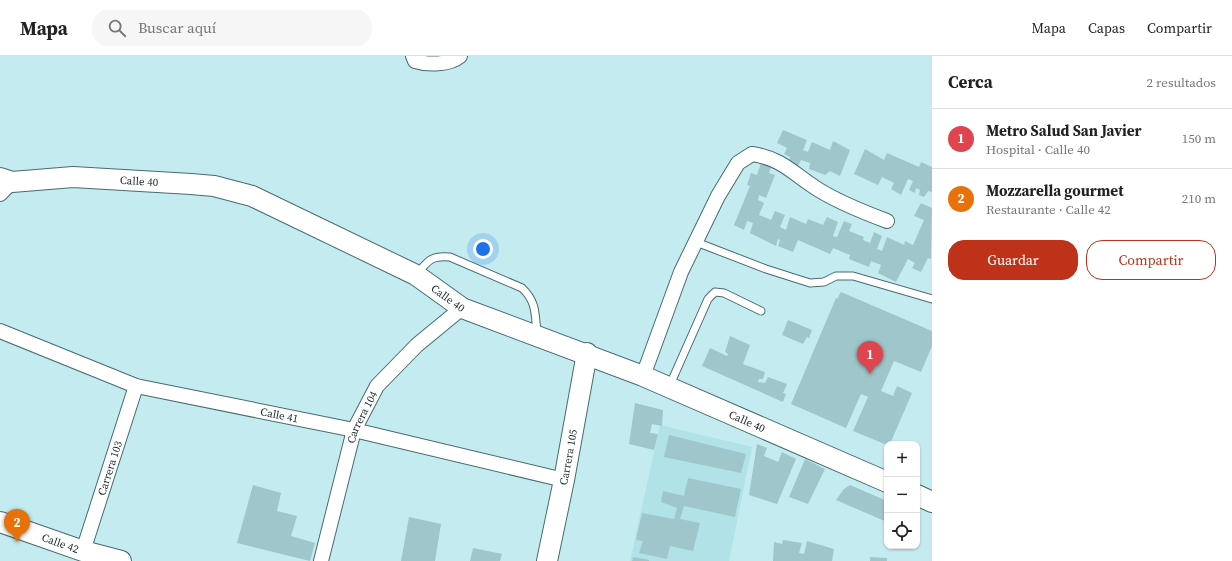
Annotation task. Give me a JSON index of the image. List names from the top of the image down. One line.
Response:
{"streets":{"street":["Calle 40","Calle 41","Carrera 104","Carrera 105","Carrera 103","Calle 42"]},"crossings":[["Calle 40","Carrera 104"],["Calle 40","Carrera 105"],["Calle 41","Carrera 104"],["Calle 41","Carrera 105"],["Calle 41","Carrera 103"],["Carrera 103","Calle 42"]],"page":{"header":"Mapa","search":"Buscar aquí","nav":["Mapa","Capas","Compartir"],"heading":["Cerca","2 resultados"],"list":[{"mark":"1","name":"Metro Salud San Javier","note":"Hospital · Calle 40","value":"150 m"},{"mark":"2","name":"Mozzarella gourmet","note":"Restaurante · Calle 42","value":"210 m"}],"buttons":["Guardar","Compartir"],"pins":["1","2"],"map_buttons":["+","−"]}}
